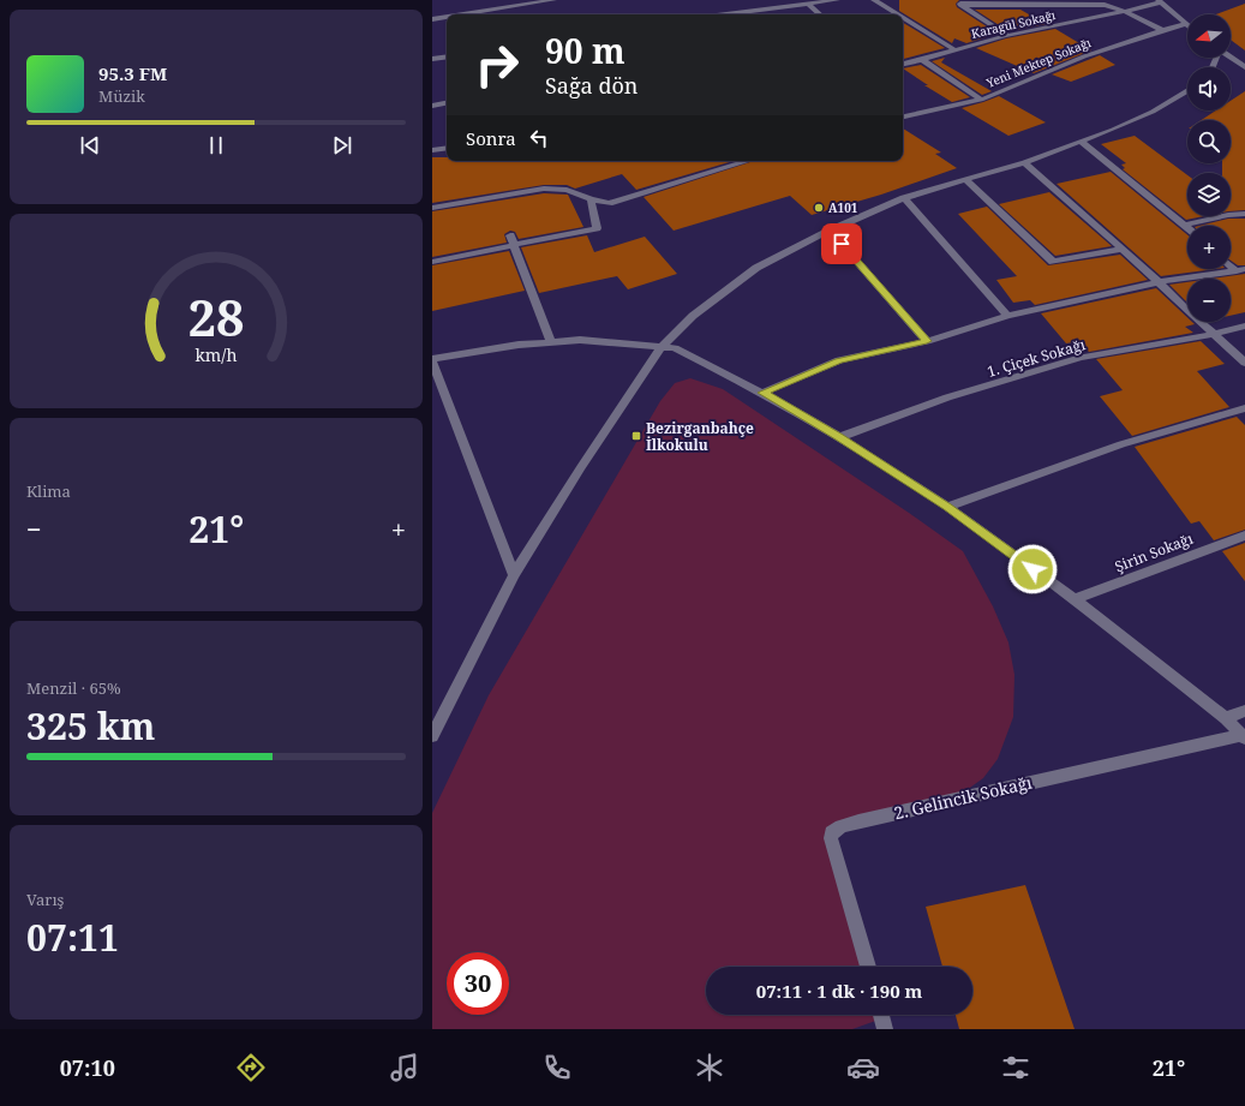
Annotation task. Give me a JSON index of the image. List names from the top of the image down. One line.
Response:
{"streets":{"street":["Karagül Sokağı","Yeni Mektep Sokağı","1. Çiçek Sokağı","Şirin Sokağı","2. Gelincik Sokağı"]},"places":{"other":["A101"],"transit":["Bezirganbahçe İlkokulu"]},"north":"left","page":{"map_buttons":["+","−"],"turn":["90 m","Sağa dön"],"song":["95.3 FM","Müzik"],"then":"Sonra","tile":["Klima",["Menzil · 65%","325 km"],["Varış","07:11"]],"heat":["−","21°","+"],"limit":"30","trip":"07:11 · 1 dk · 190 m","tabs":["07:10","21°"],"gauge":["28","km/h"]}}
